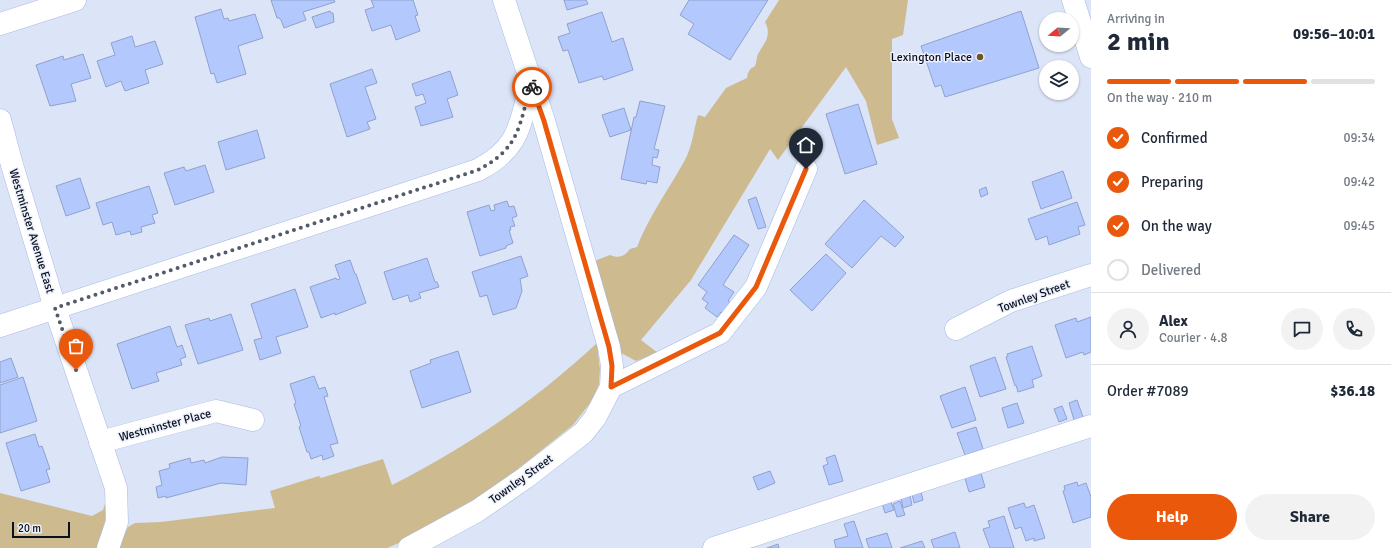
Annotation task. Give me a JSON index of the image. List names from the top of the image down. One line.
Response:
{"streets":{"street":["Westminster Avenue East","Townley Street","Westminster Place"]},"crossings":[["Westminster Avenue East","Westminster Place"]],"places":["Lexington Place"],"scale_bar":"20 m","north":"left","page":{"heading":["2 min","Arriving in","09:56–10:01"],"panel":["Alex","Courier · 4.8","Order #7089","$36.18"],"bar":"On the way · 210 m","list":[["Confirmed","09:34"],["Preparing","09:42"],["On the way","09:45"],"Delivered"],"buttons":["Help","Share"],"scale":"20 m"}}
